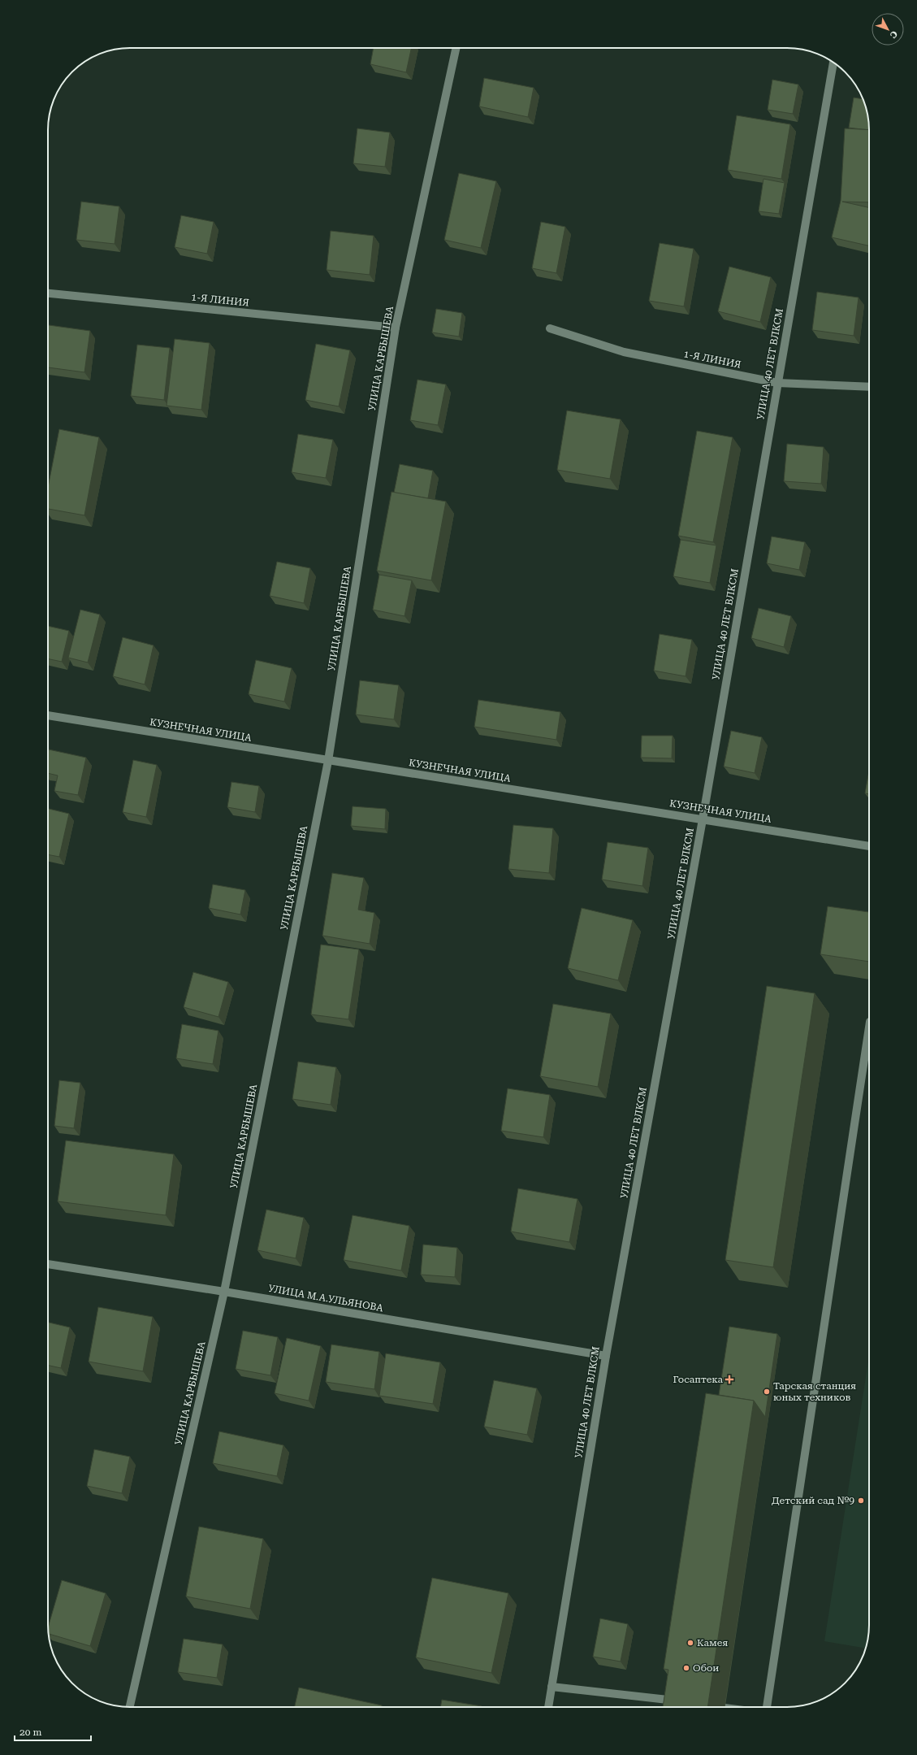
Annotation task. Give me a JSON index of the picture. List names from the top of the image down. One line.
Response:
{"streets":{"street":["1-Я ЛИНИЯ","УЛИЦА КАРБЫШЕВА","УЛИЦА 40 ЛЕТ ВЛКСМ","КУЗНЕЧНАЯ УЛИЦА","УЛИЦА М.А.УЛЬЯНОВА"]},"crossings":[["1-Я ЛИНИЯ","УЛИЦА КАРБЫШЕВА"],["1-Я ЛИНИЯ","УЛИЦА 40 ЛЕТ ВЛКСМ"],["УЛИЦА КАРБЫШЕВА","КУЗНЕЧНАЯ УЛИЦА"],["УЛИЦА КАРБЫШЕВА","УЛИЦА М.А.УЛЬЯНОВА"],["УЛИЦА 40 ЛЕТ ВЛКСМ","КУЗНЕЧНАЯ УЛИЦА"],["УЛИЦА 40 ЛЕТ ВЛКСМ","УЛИЦА М.А.УЛЬЯНОВА"]],"places":{"health":["Госаптека"],"other":["Тарская станция юных техников","Детский сад №9","Камея","Обои"]},"scale_bar":"20 m","north":"bottom right"}
